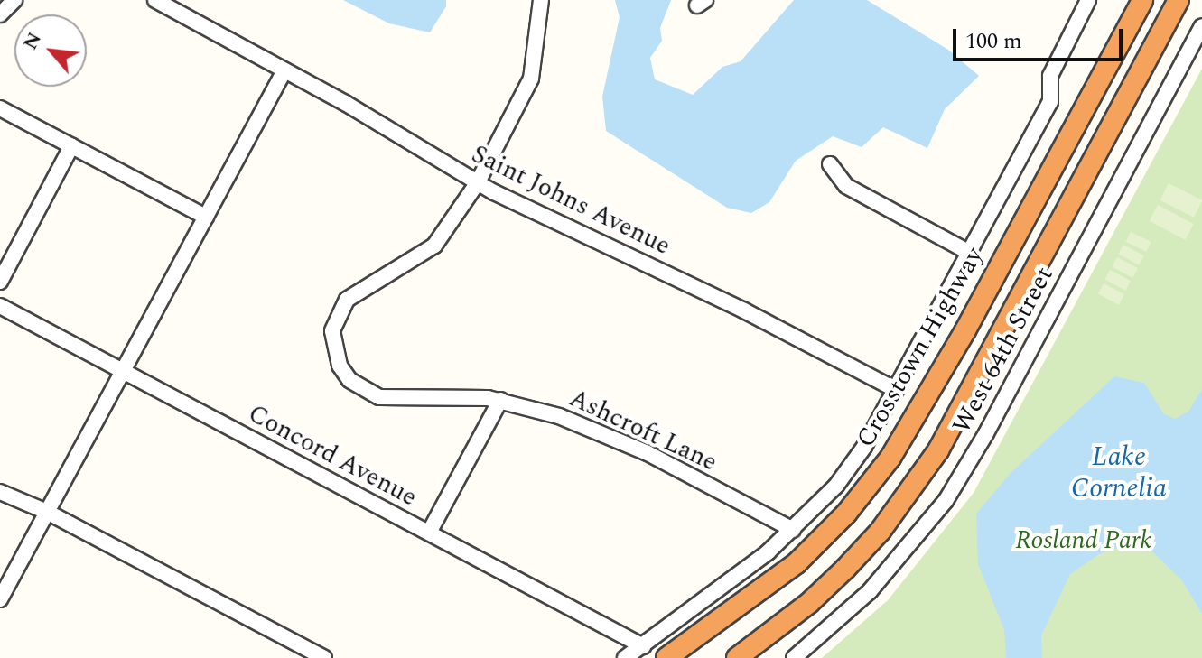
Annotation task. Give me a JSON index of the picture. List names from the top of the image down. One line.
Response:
{"streets":{"highway":["Crosstown Highway"],"street":["Saint Johns Avenue","West 64th Street","Ashcroft Lane","Concord Avenue"]},"crossings":[["Saint Johns Avenue","Ashcroft Lane"]],"water":["Lake Cornelia"],"parks":["Rosland Park"],"scale_bar":"100 m","north":"top left"}
